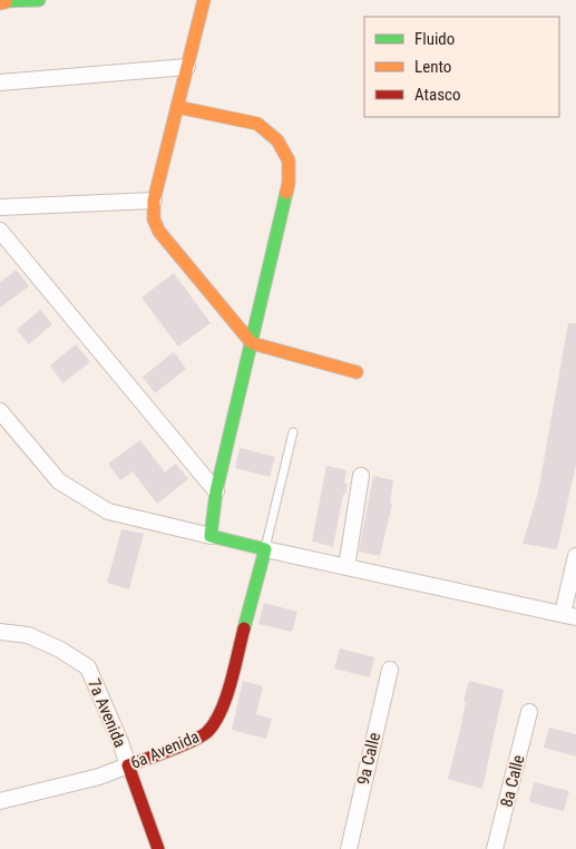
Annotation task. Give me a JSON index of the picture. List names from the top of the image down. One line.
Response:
{"streets":{"street":["7a Avenida","6a Avenida","9a Calle","8a Calle"]},"crossings":[["7a Avenida","6a Avenida"]],"legend":["Fluido","Lento","Atasco"]}
